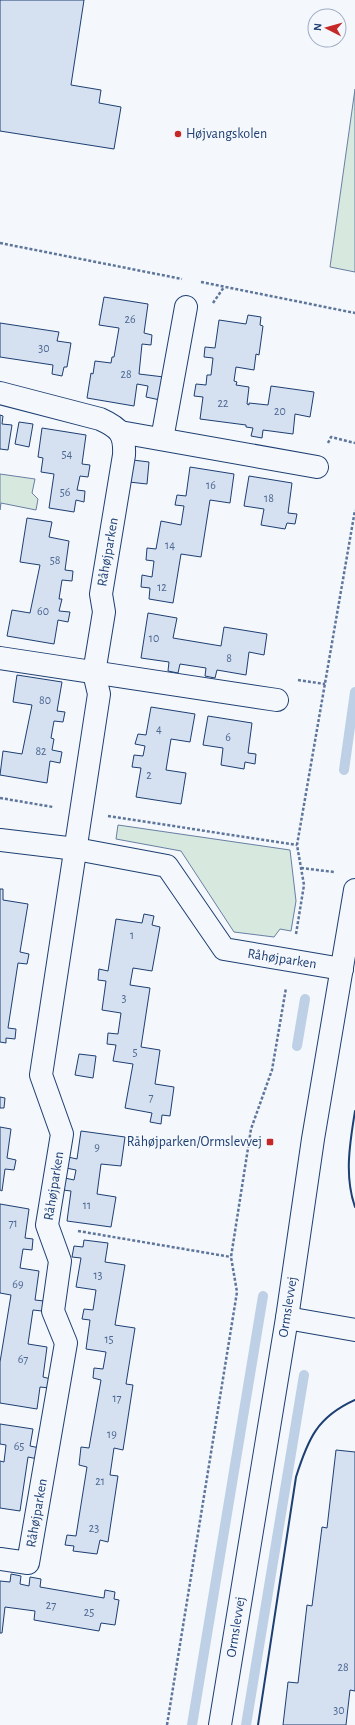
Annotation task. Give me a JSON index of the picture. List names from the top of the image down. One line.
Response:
{"streets":{"street":["Råhøjparken","Ormslevvej"]},"crossings":[["Råhøjparken","Ormslevvej"]],"places":{"other":["Højvangskolen"],"transit":["Råhøjparken/Ormslevvej"]},"house_numbers":["26","30","28","22","20","54","16","56","18","14","58","12","60","10","8","80","4","6","82","2","1","3","5","7","9","11","71","13","69","15","67","17","19","65","21","23","27","25","28","30"],"north":"left"}
